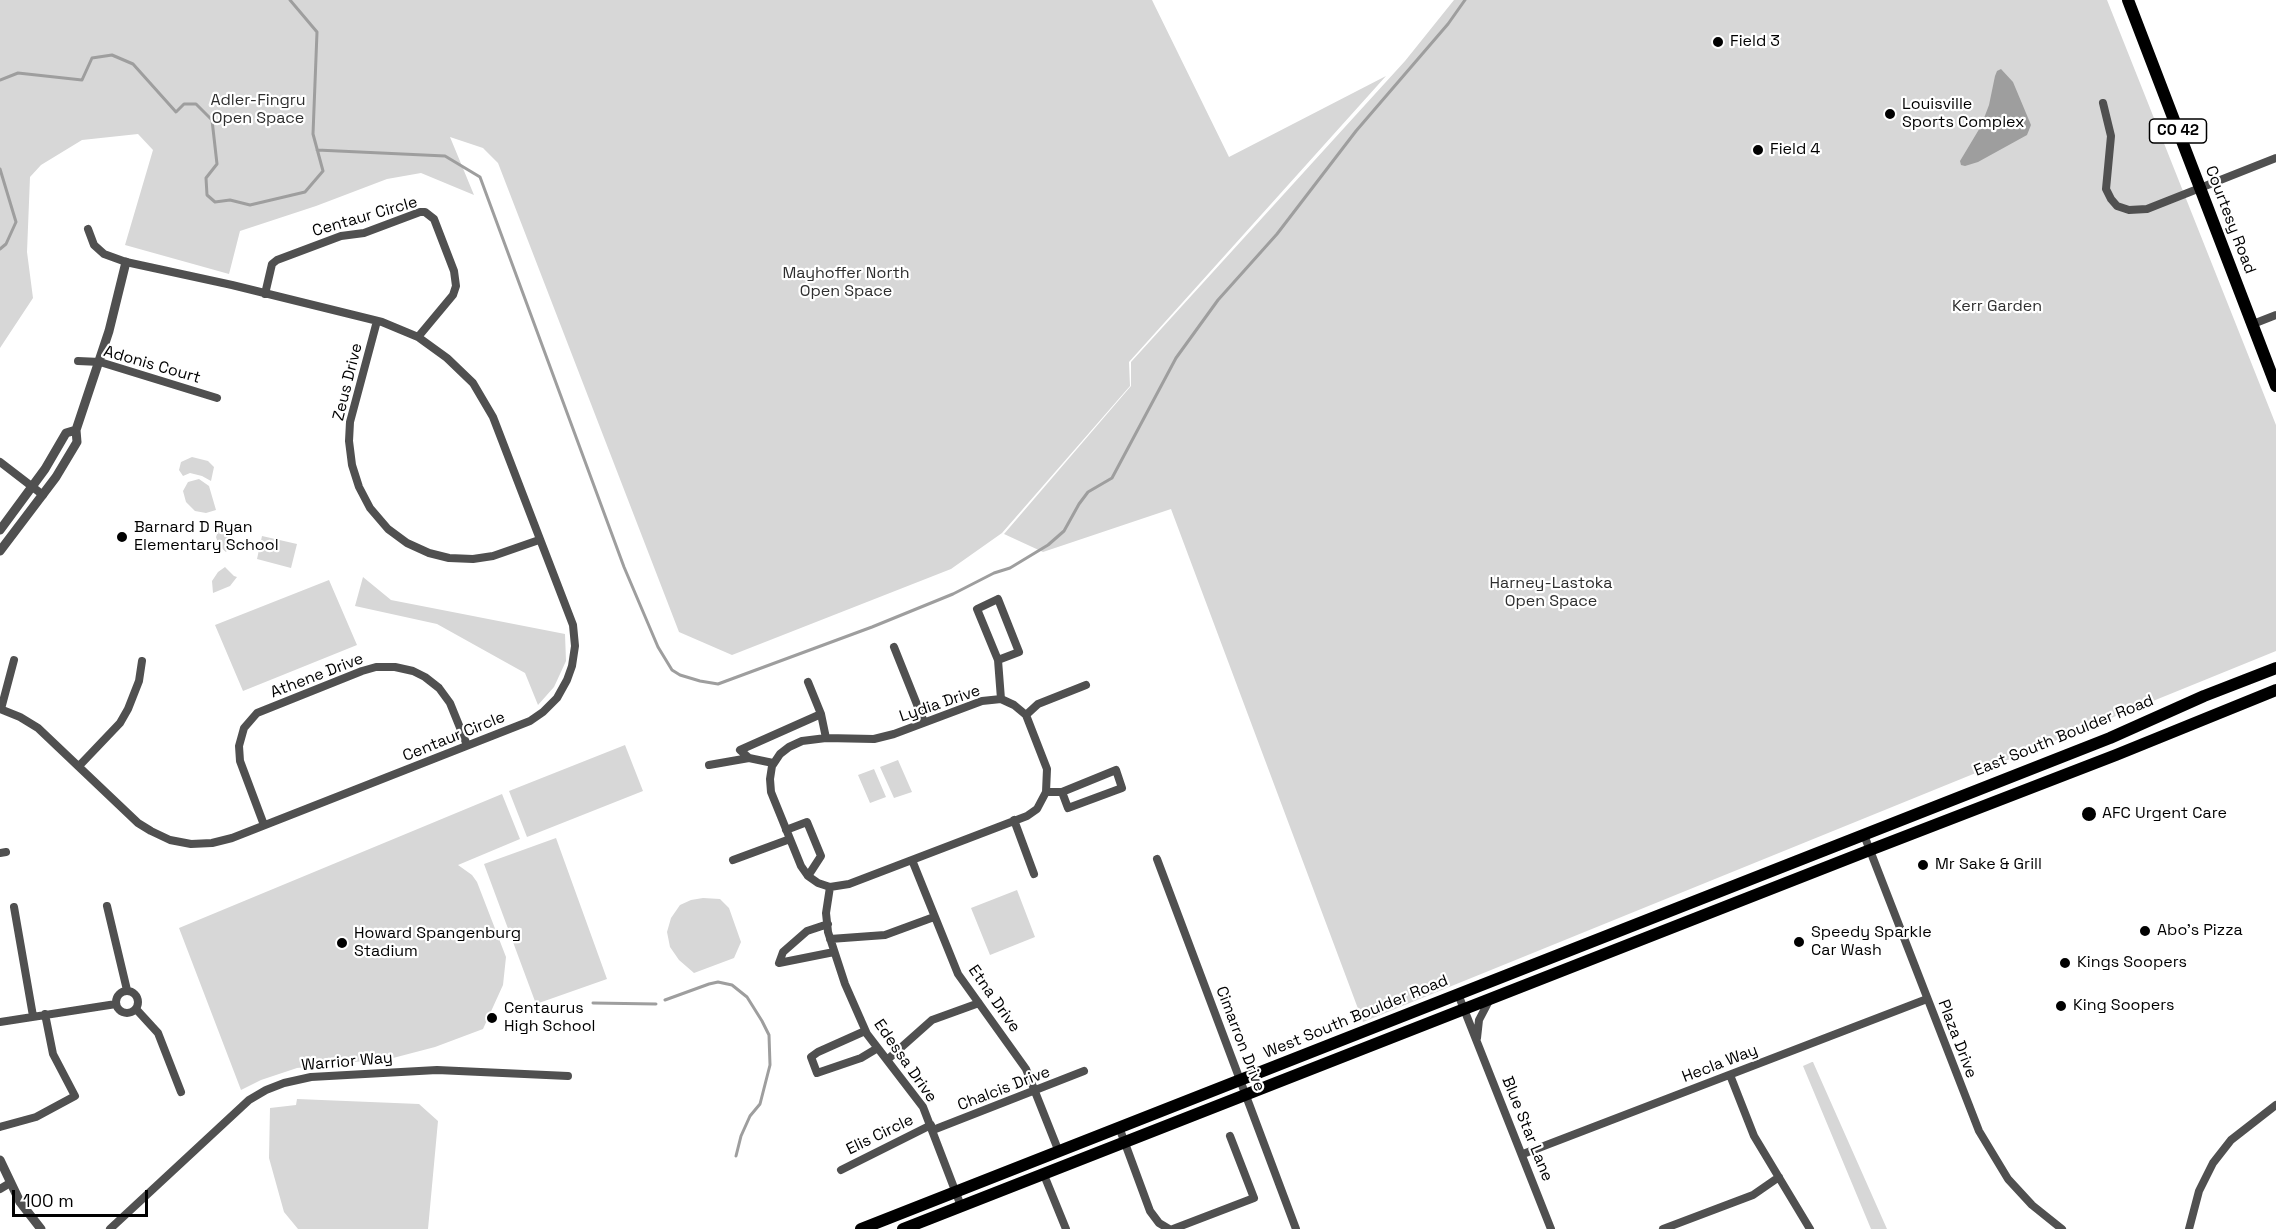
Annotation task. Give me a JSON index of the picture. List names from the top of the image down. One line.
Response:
{"streets":{"main road":["CO 42","Courtesy Road","East South Boulder Road","West South Boulder Road"],"street":["Centaur Circle","Adonis Court","Zeus Drive","Athene Drive","Lydia Drive","Etna Drive","Cimarron Drive","Plaza Drive","Edessa Drive","Warrior Way","Hecla Way","Chalcis Drive","Blue Star Lane","Elis Circle"]},"crossings":[["Centaur Circle","Zeus Drive"],["Centaur Circle","Athene Drive"],["East South Boulder Road","West South Boulder Road"],["East South Boulder Road","Plaza Drive"],["Etna Drive","West South Boulder Road"],["Etna Drive","Chalcis Drive"],["West South Boulder Road","Cimarron Drive"],["West South Boulder Road","Plaza Drive"],["West South Boulder Road","Edessa Drive"],["West South Boulder Road","Blue Star Lane"],["Plaza Drive","Hecla Way"],["Edessa Drive","Chalcis Drive"],["Edessa Drive","Elis Circle"],["Hecla Way","Blue Star Lane"],["Chalcis Drive","Elis Circle"]],"parks":["Adler-Fingru Open Space","Mayhoffer North Open Space","Kerr Garden","Harney-Lastoka Open Space"],"places":["Field 3","Louisville Sports Complex","Field 4","Barnard D Ryan Elementary School","AFC Urgent Care","Mr Sake & Grill","Abo's Pizza","Speedy Sparkle Car Wash","Howard Spangenburg Stadium","Kings Soopers","King Soopers","Centaurus High School"],"scale_bar":"100 m"}
